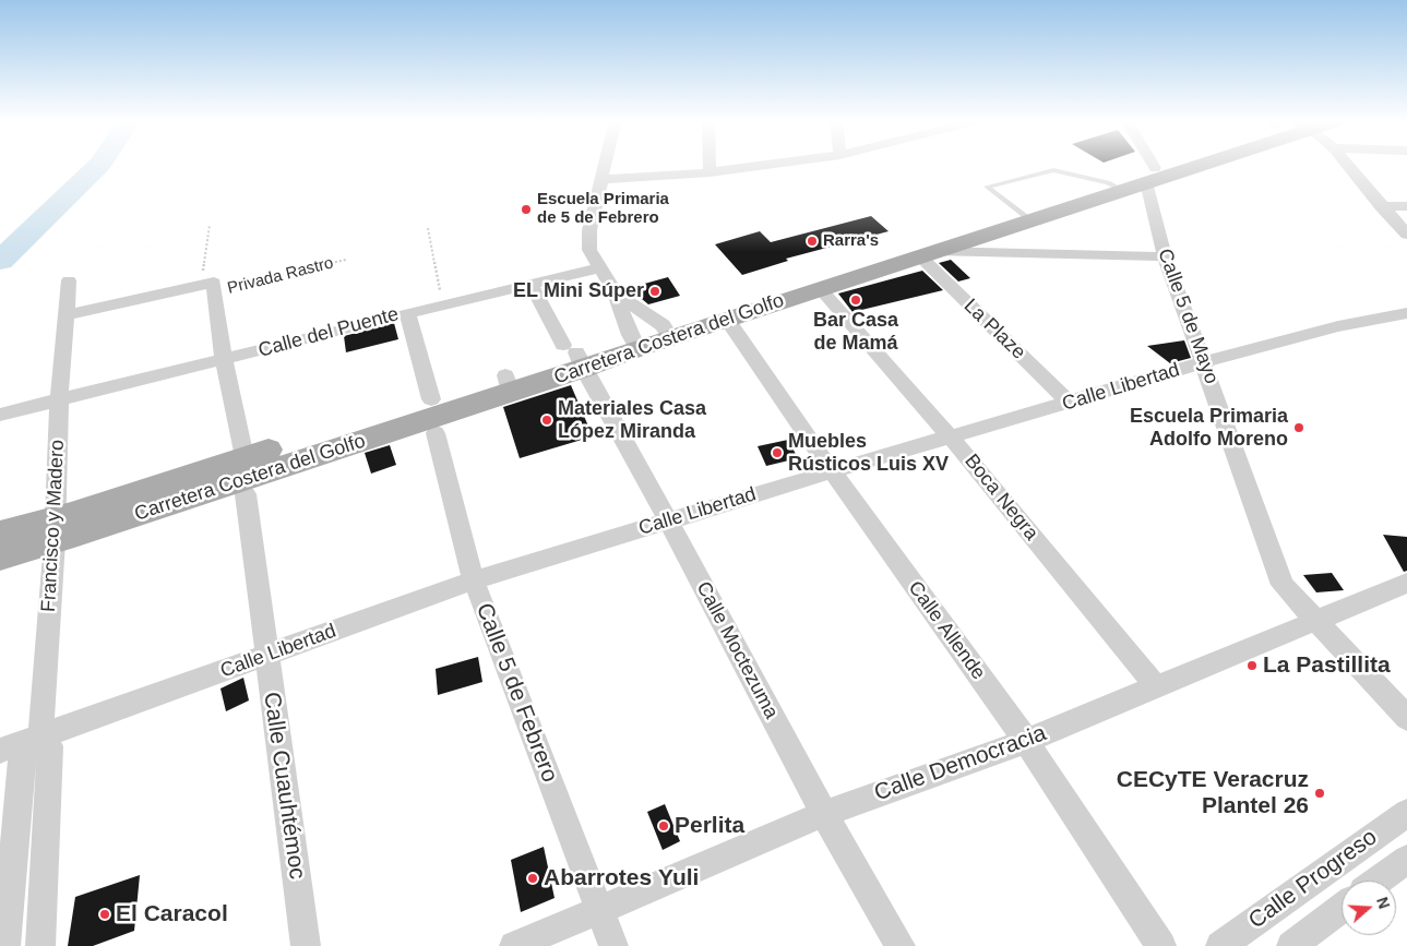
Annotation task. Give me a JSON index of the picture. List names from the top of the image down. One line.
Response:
{"streets":{"main road":["Carretera Costera del Golfo"],"street":["Calle 5 de Mayo","La Plaze","Calle del Puente","Calle Libertad","Boca Negra","Francisco y Madero","Calle Allende","Calle Moctezuma","Calle 5 de Febrero","Calle Democracia","Calle Cuauhtémoc","Calle Progreso"],"path":["Privada Rastro"]},"crossings":[["Calle 5 de Mayo","Carretera Costera del Golfo"],["Calle 5 de Mayo","Calle Libertad"],["Calle 5 de Mayo","Calle Democracia"],["La Plaze","Carretera Costera del Golfo"],["La Plaze","Calle Libertad"],["Calle del Puente","Francisco y Madero"],["Calle del Puente","Calle Moctezuma"],["Carretera Costera del Golfo","Boca Negra"],["Carretera Costera del Golfo","Francisco y Madero"],["Carretera Costera del Golfo","Calle Allende"],["Carretera Costera del Golfo","Calle Moctezuma"],["Calle Libertad","Boca Negra"],["Calle Libertad","Francisco y Madero"],["Calle Libertad","Calle Allende"],["Calle Libertad","Calle Moctezuma"],["Calle Libertad","Calle 5 de Febrero"],["Calle Libertad","Calle Cuauhtémoc"],["Boca Negra","Calle Democracia"],["Calle Allende","Calle Democracia"],["Calle Moctezuma","Calle Democracia"],["Calle 5 de Febrero","Calle Democracia"]],"places":["Escuela Primaria de 5 de Febrero","Rarra's","EL Mini Súper","Bar Casa de Mamá","Materiales Casa López Miranda","Escuela Primaria Adolfo Moreno","Muebles Rústicos Luis XV","La Pastillita","CECyTE Veracruz Plantel 26","Perlita","Abarrotes Yuli","El Caracol"],"north":"right"}
